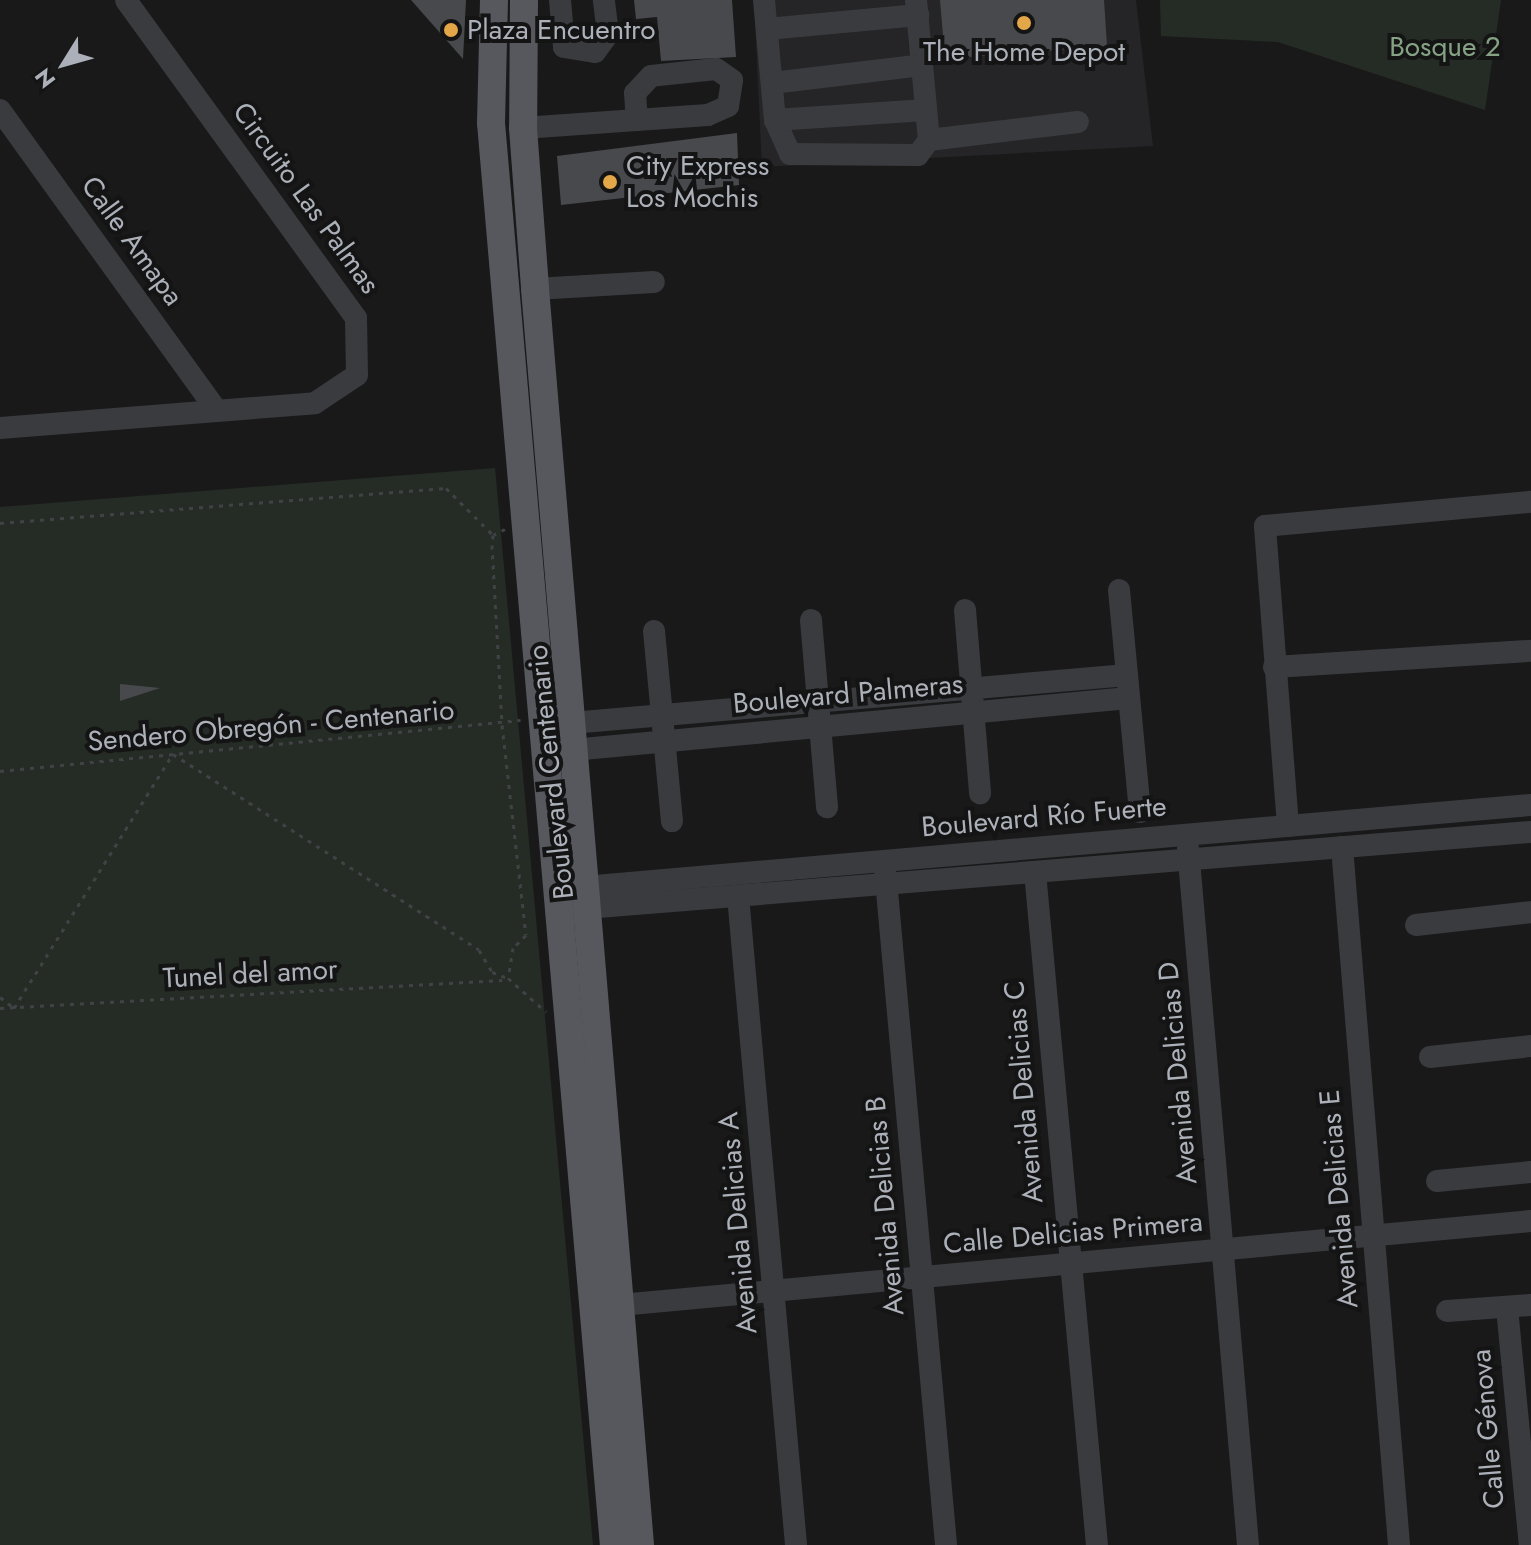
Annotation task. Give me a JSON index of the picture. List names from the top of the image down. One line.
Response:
{"streets":{"main road":["Boulevard Centenario"],"street":["Circuito Las Palmas","Calle Amapa","Boulevard Palmeras","Boulevard Río Fuerte","Avenida Delicias D","Avenida Delicias C","Avenida Delicias E","Avenida Delicias B","Avenida Delicias A","Calle Delicias Primera","Calle Génova"],"path":["Sendero Obregón - Centenario","Tunel del amor"]},"crossings":[["Circuito Las Palmas","Calle Amapa"],["Boulevard Palmeras","Sendero Obregón - Centenario"],["Boulevard Palmeras","Boulevard Centenario"],["Sendero Obregón - Centenario","Boulevard Centenario"],["Boulevard Centenario","Boulevard Río Fuerte"],["Boulevard Centenario","Calle Delicias Primera"],["Boulevard Río Fuerte","Avenida Delicias D"],["Boulevard Río Fuerte","Avenida Delicias C"],["Boulevard Río Fuerte","Avenida Delicias E"],["Boulevard Río Fuerte","Avenida Delicias B"],["Boulevard Río Fuerte","Avenida Delicias A"],["Avenida Delicias D","Calle Delicias Primera"],["Avenida Delicias C","Calle Delicias Primera"],["Avenida Delicias E","Calle Delicias Primera"],["Avenida Delicias B","Calle Delicias Primera"],["Avenida Delicias A","Calle Delicias Primera"]],"parks":["Bosque 2"],"places":["The Home Depot","Plaza Encuentro","City Express Los Mochis"],"north":"bottom left"}
